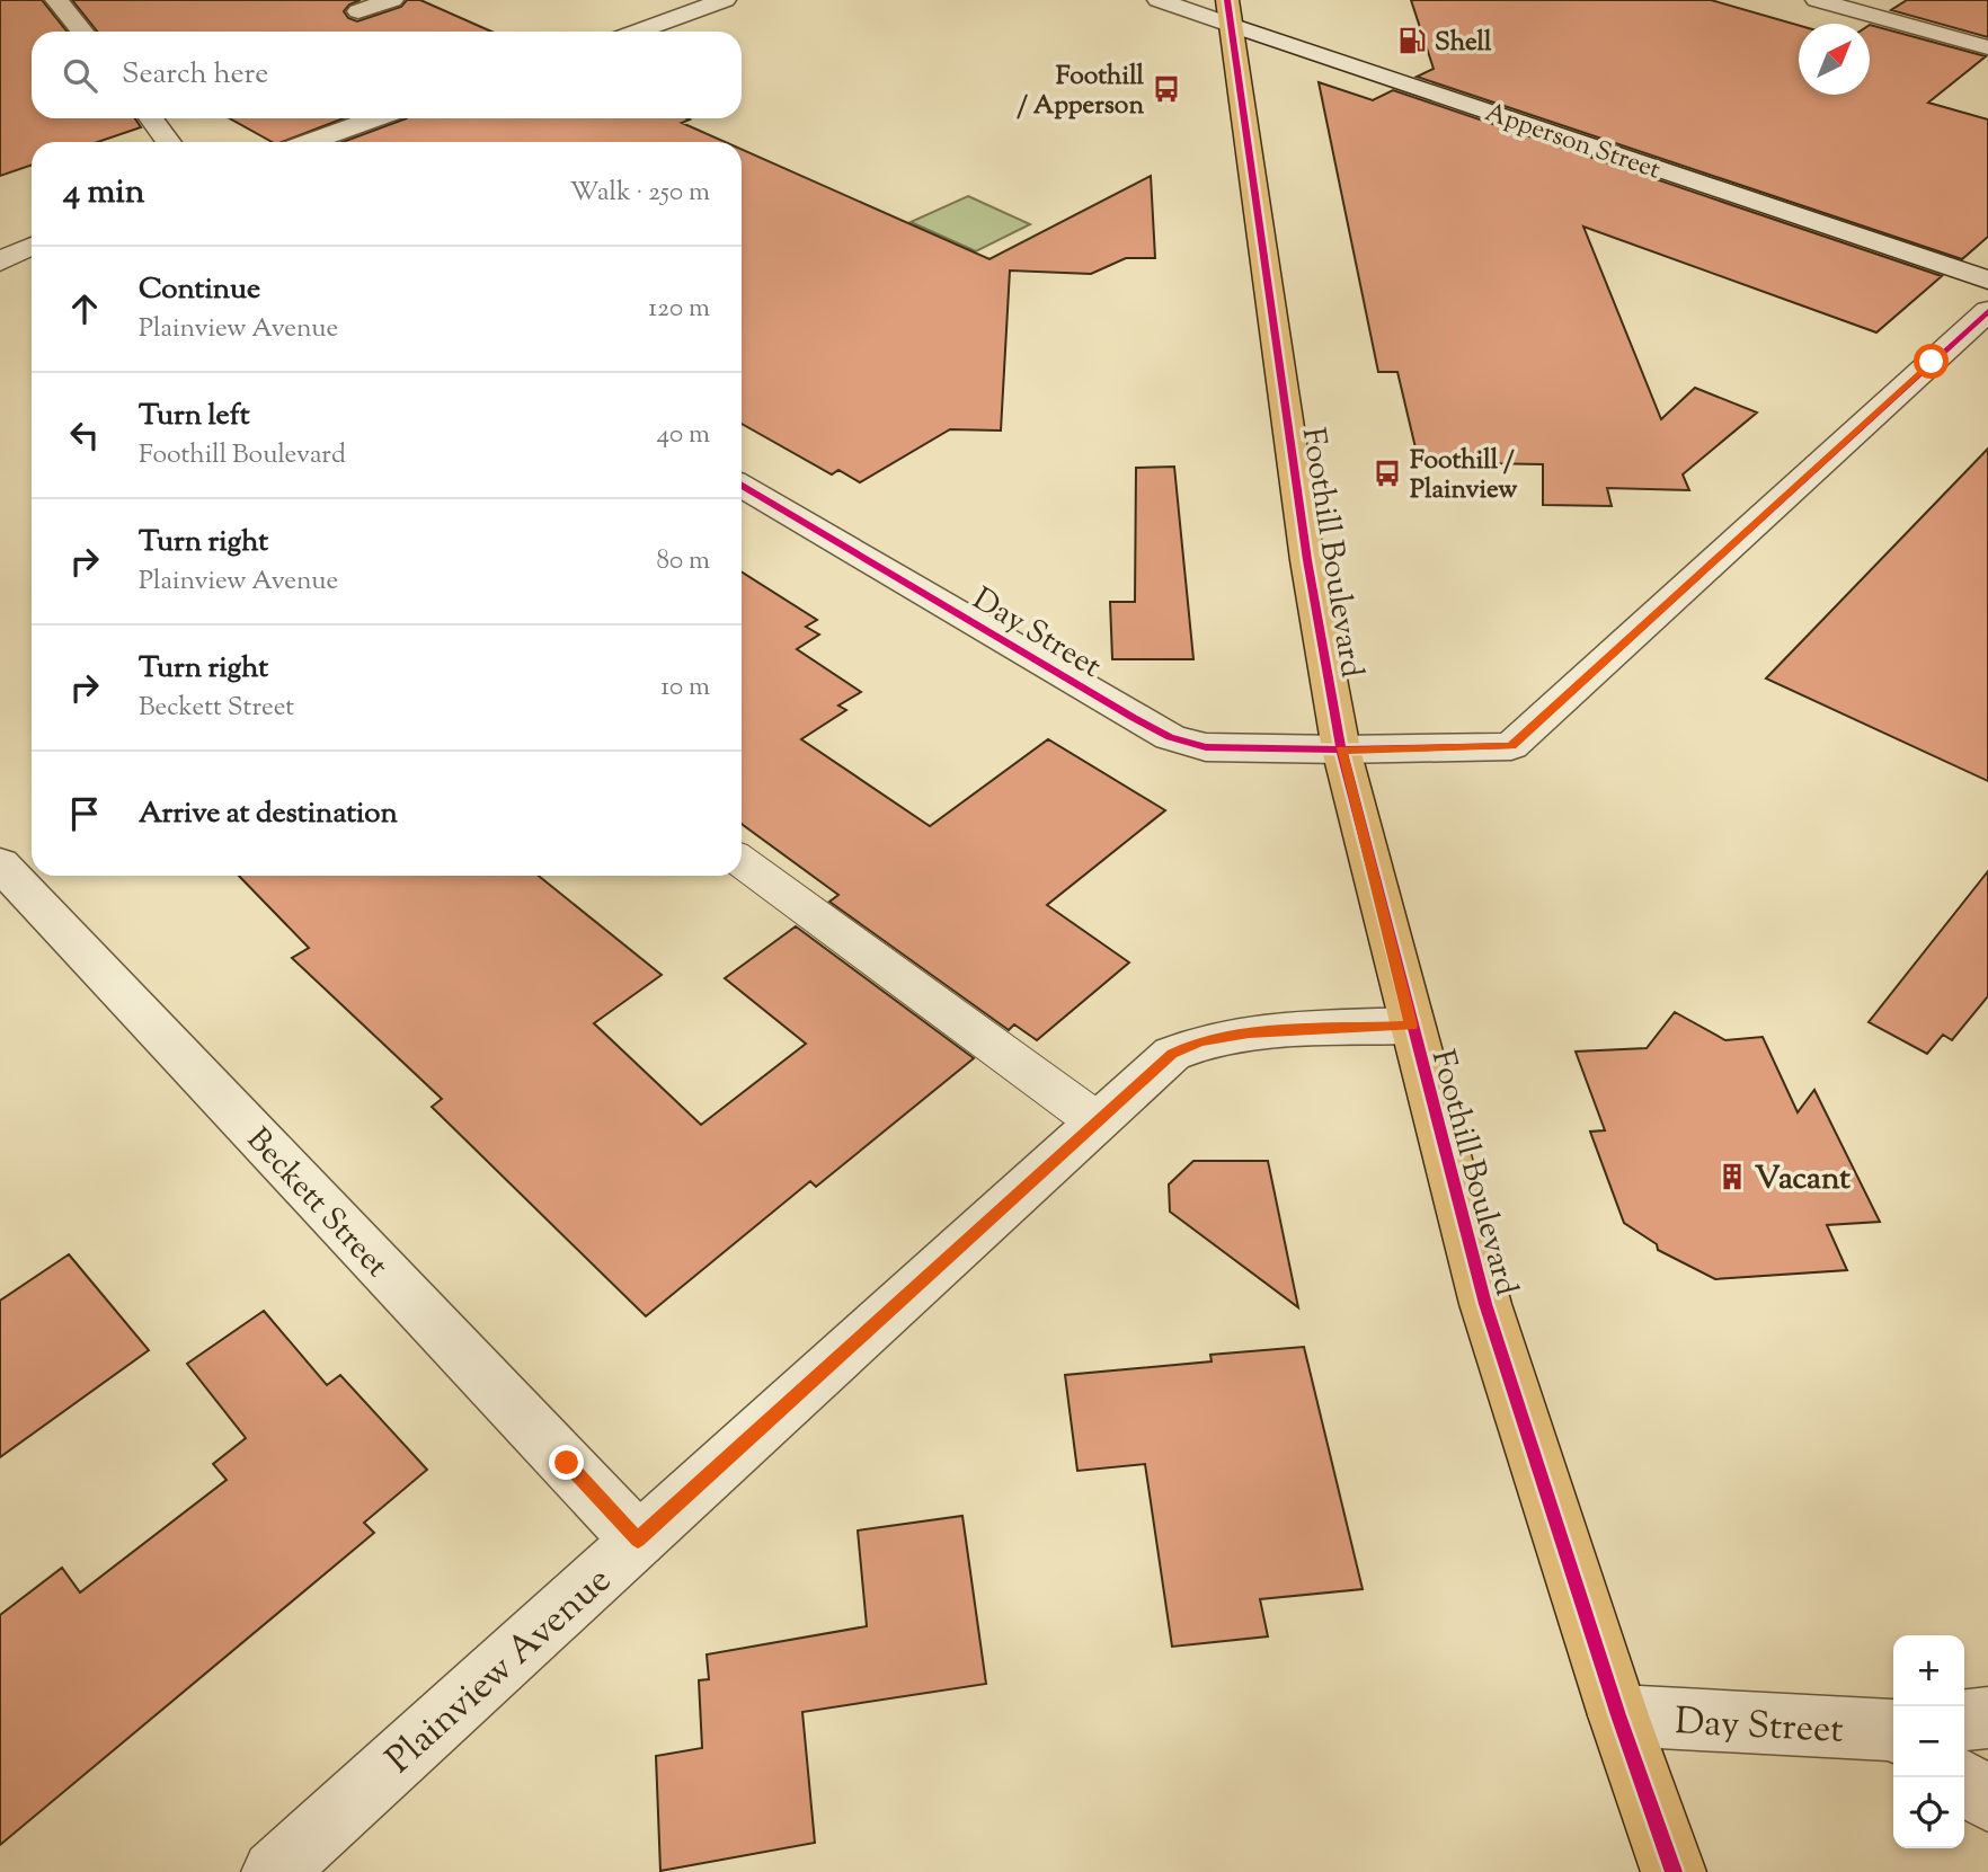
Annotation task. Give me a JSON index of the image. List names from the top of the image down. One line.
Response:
{"streets":{"main road":["Foothill Boulevard"],"street":["Apperson Street","Day Street","Beckett Street","Plainview Avenue"]},"crossings":[["Apperson Street","Foothill Boulevard"],["Foothill Boulevard","Day Street"],["Foothill Boulevard","Plainview Avenue"],["Beckett Street","Plainview Avenue"]],"places":{"fuel station":["Shell"],"bus stop":["Foothill / Apperson","Foothill / Plainview"],"building":["Vacant"]},"north":"top right","page":{"search":"Search here","heading":["4 min","Walk · 250 m"],"list":[["Continue","Plainview Avenue","120 m"],["Turn left","Foothill Boulevard","40 m"],["Turn right","Plainview Avenue","80 m"],["Turn right","Beckett Street","10 m"],"Arrive at destination"],"map_buttons":["+","−"]}}
